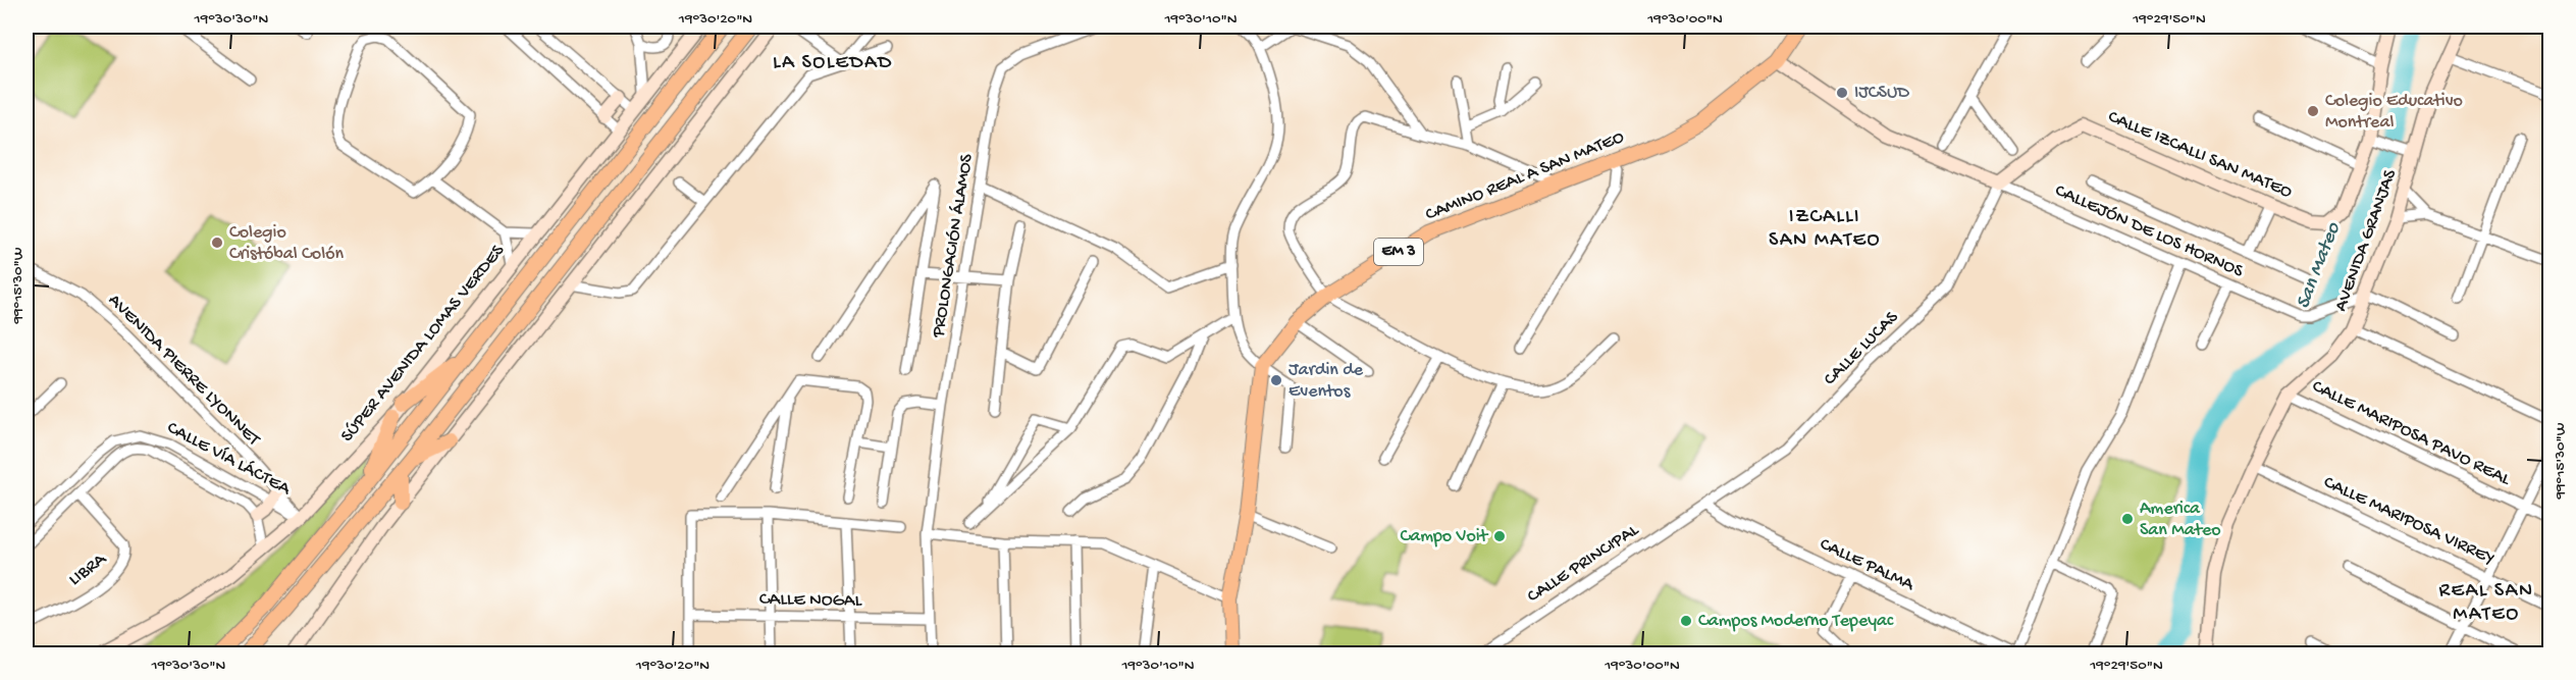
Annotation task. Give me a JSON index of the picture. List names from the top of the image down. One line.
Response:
{"streets":{"main road":["CALLE IZCALLI SAN MATEO","CAMINO REAL A SAN MATEO","AVENIDA GRANJAS","EM 3","SÚPER AVENIDA LOMAS VERDES"],"street":["CALLEJÓN DE LOS HORNOS","PROLONGACIÓN ÁLAMOS","CALLE LUCAS","AVENIDA PIERRE LYONNET","CALLE MARIPOSA PAVO REAL","CALLE VÍA LÁCTEA","CALLE MARIPOSA VIRREY","CALLE PRINCIPAL","CALLE PALMA","LIBRA","CALLE NOGAL"]},"crossings":[["CALLE IZCALLI SAN MATEO","CALLEJÓN DE LOS HORNOS"],["CALLE IZCALLI SAN MATEO","CALLE LUCAS"],["CALLEJÓN DE LOS HORNOS","AVENIDA GRANJAS"],["CALLEJÓN DE LOS HORNOS","CALLE LUCAS"],["AVENIDA GRANJAS","CALLE MARIPOSA PAVO REAL"],["AVENIDA GRANJAS","CALLE MARIPOSA VIRREY"],["PROLONGACIÓN ÁLAMOS","CALLE NOGAL"],["SÚPER AVENIDA LOMAS VERDES","AVENIDA PIERRE LYONNET"],["SÚPER AVENIDA LOMAS VERDES","CALLE VÍA LÁCTEA"],["CALLE LUCAS","CALLE PRINCIPAL"],["CALLE LUCAS","CALLE PALMA"],["AVENIDA PIERRE LYONNET","CALLE VÍA LÁCTEA"],["CALLE VÍA LÁCTEA","LIBRA"],["CALLE PRINCIPAL","CALLE PALMA"]],"districts":["LA SOLEDAD","IZCALLI SAN MATEO","REAL SAN MATEO"],"water":["San Mateo"],"places":["IJCSUD","Colegio Educativo Montreal","Colegio Cristóbal Colón","Jardin de Eventos","America San Mateo","Campo Voit","Campos Moderno Tepeyac"],"coordinates":["19°30'30\"N","19°30'20\"N","19°30'10\"N","19°30'00\"N","19°29'50\"N","99°15'30\"W"]}
